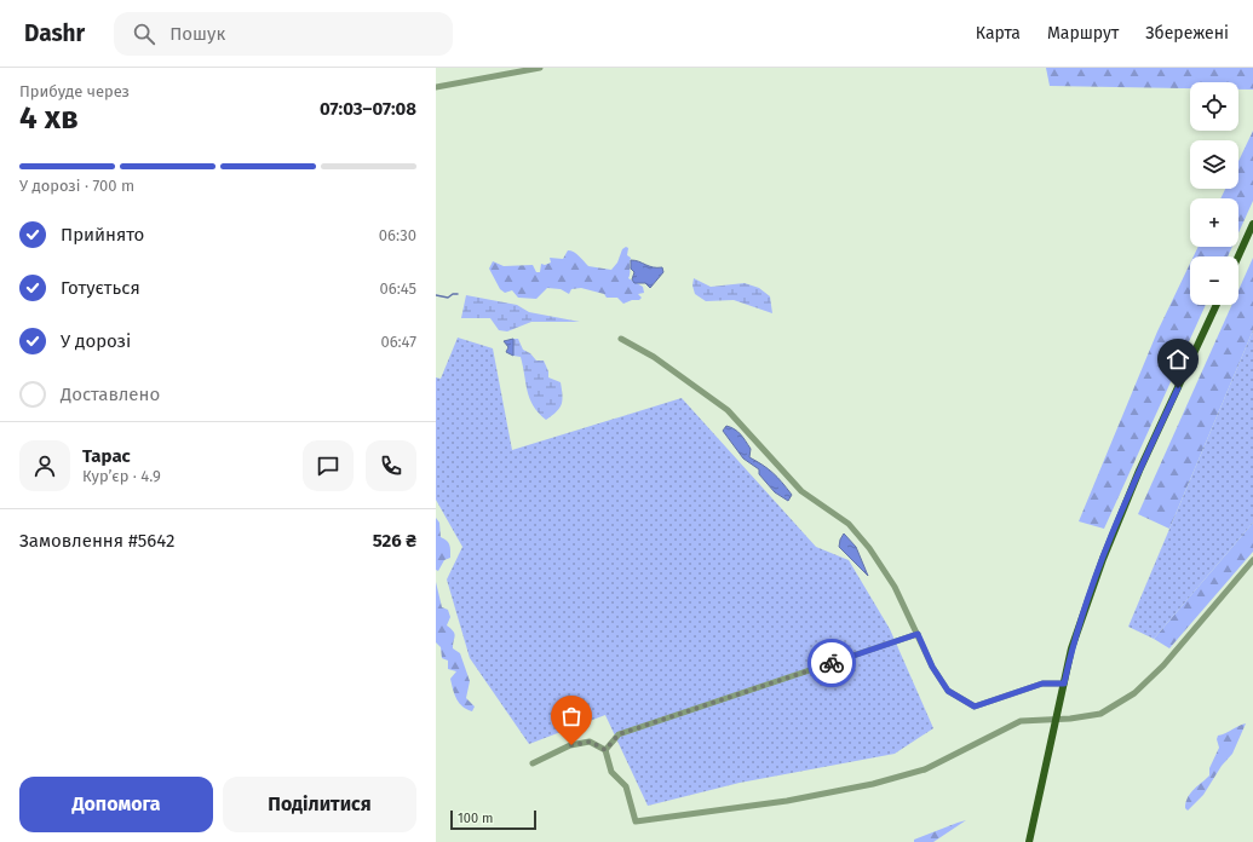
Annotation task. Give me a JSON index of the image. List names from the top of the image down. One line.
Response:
{"scale_bar":"100 m","page":{"header":"Dashr","search":"Пошук","nav":["Карта","Маршрут","Збережені"],"heading":["4 хв","Прибуде через","07:03–07:08"],"panel":["Тарас","Кур’єр · 4.9","Замовлення #5642","526 ₴"],"map_buttons":["+","−"],"bar":"У дорозі · 700 m","list":[["Прийнято","06:30"],["Готується","06:45"],["У дорозі","06:47"],"Доставлено"],"buttons":["Допомога","Поділитися"],"scale":"100 m"}}
